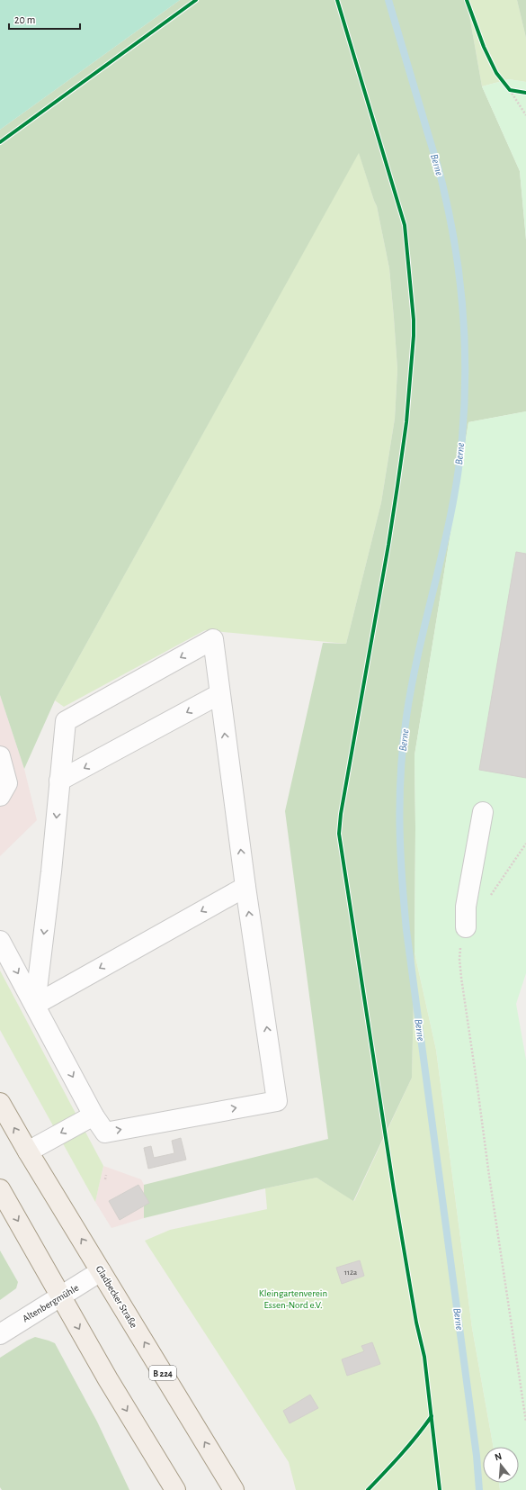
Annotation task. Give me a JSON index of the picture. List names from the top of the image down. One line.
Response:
{"streets":{"main road":["Gladbecker Straße","B 224"],"street":["Altenbergmühle"]},"crossings":[["Gladbecker Straße","Altenbergmühle"]],"water":["Berne"],"parks":["Kleingartenverein Essen-Nord e.V."],"house_numbers":["112a"],"scale_bar":"20 m","north":"top"}
